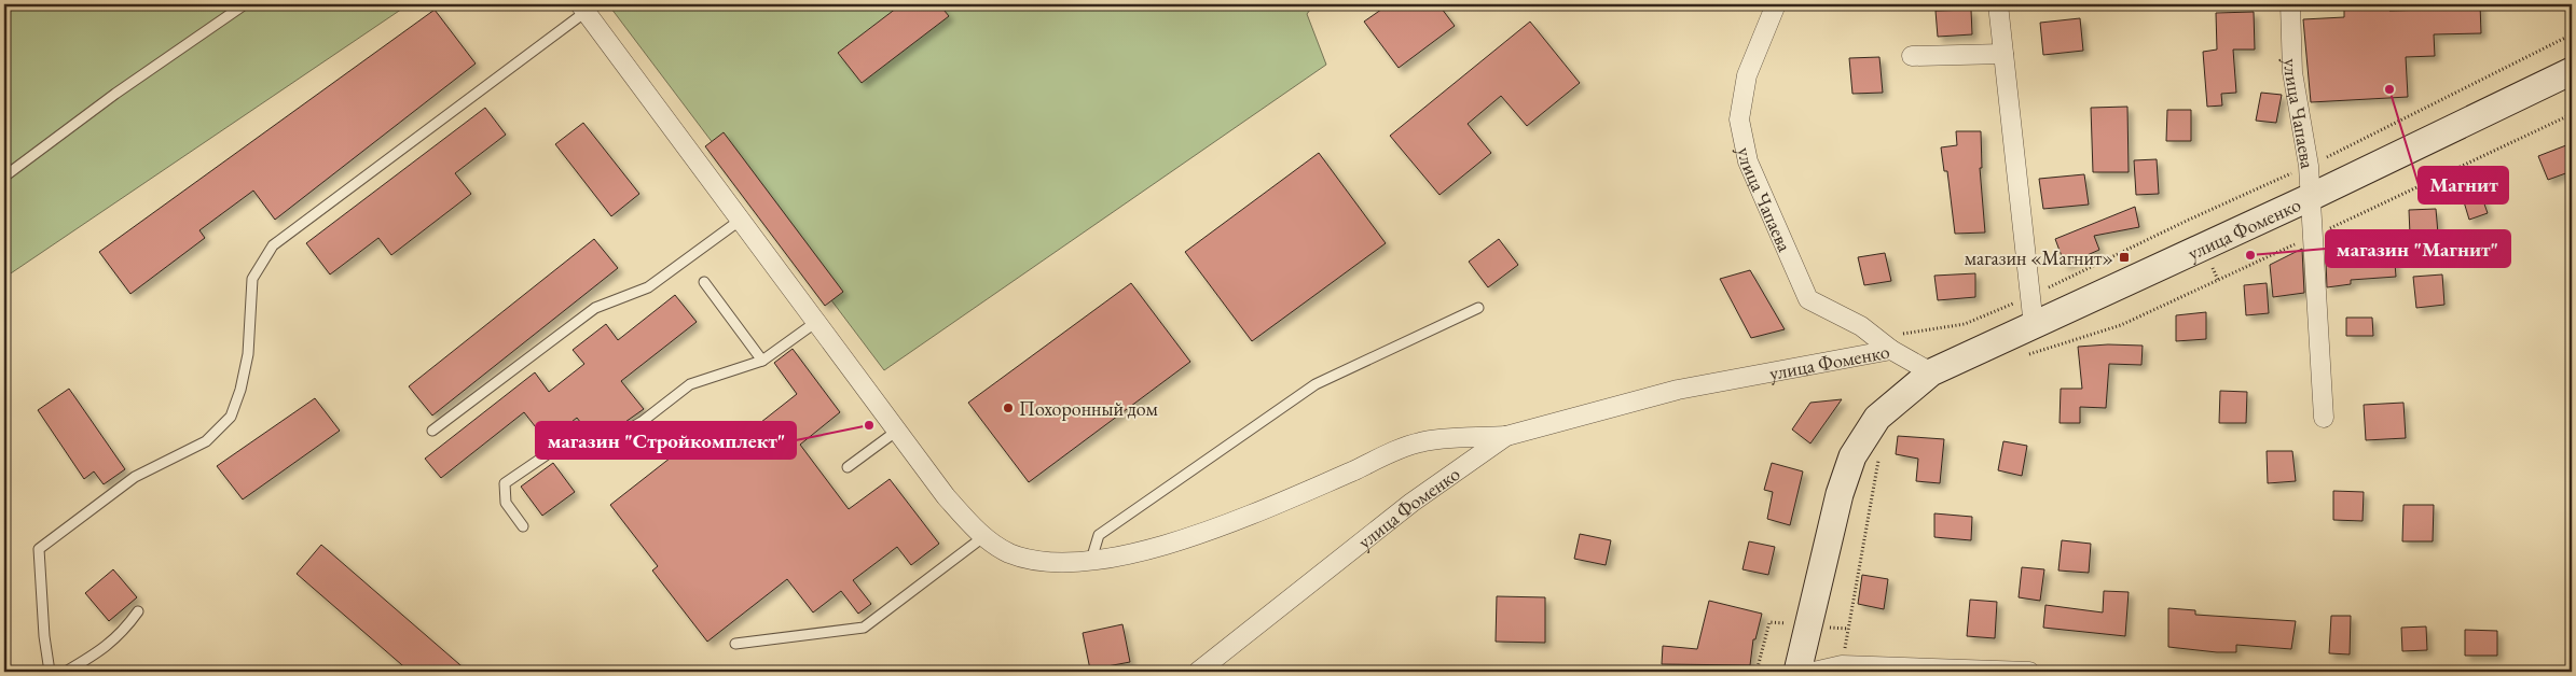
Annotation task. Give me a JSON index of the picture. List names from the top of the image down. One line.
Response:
{"streets":{"main road":["улица Фоменко"],"street":["улица Чапаева"]},"crossings":[["улица Чапаева","улица Фоменко"]],"places":{"other":["Магнит","магазин \"Магнит\"","Похоронный дом","магазин \"Стройкомплект\""],"transit":["магазин «Магнит»"]}}
